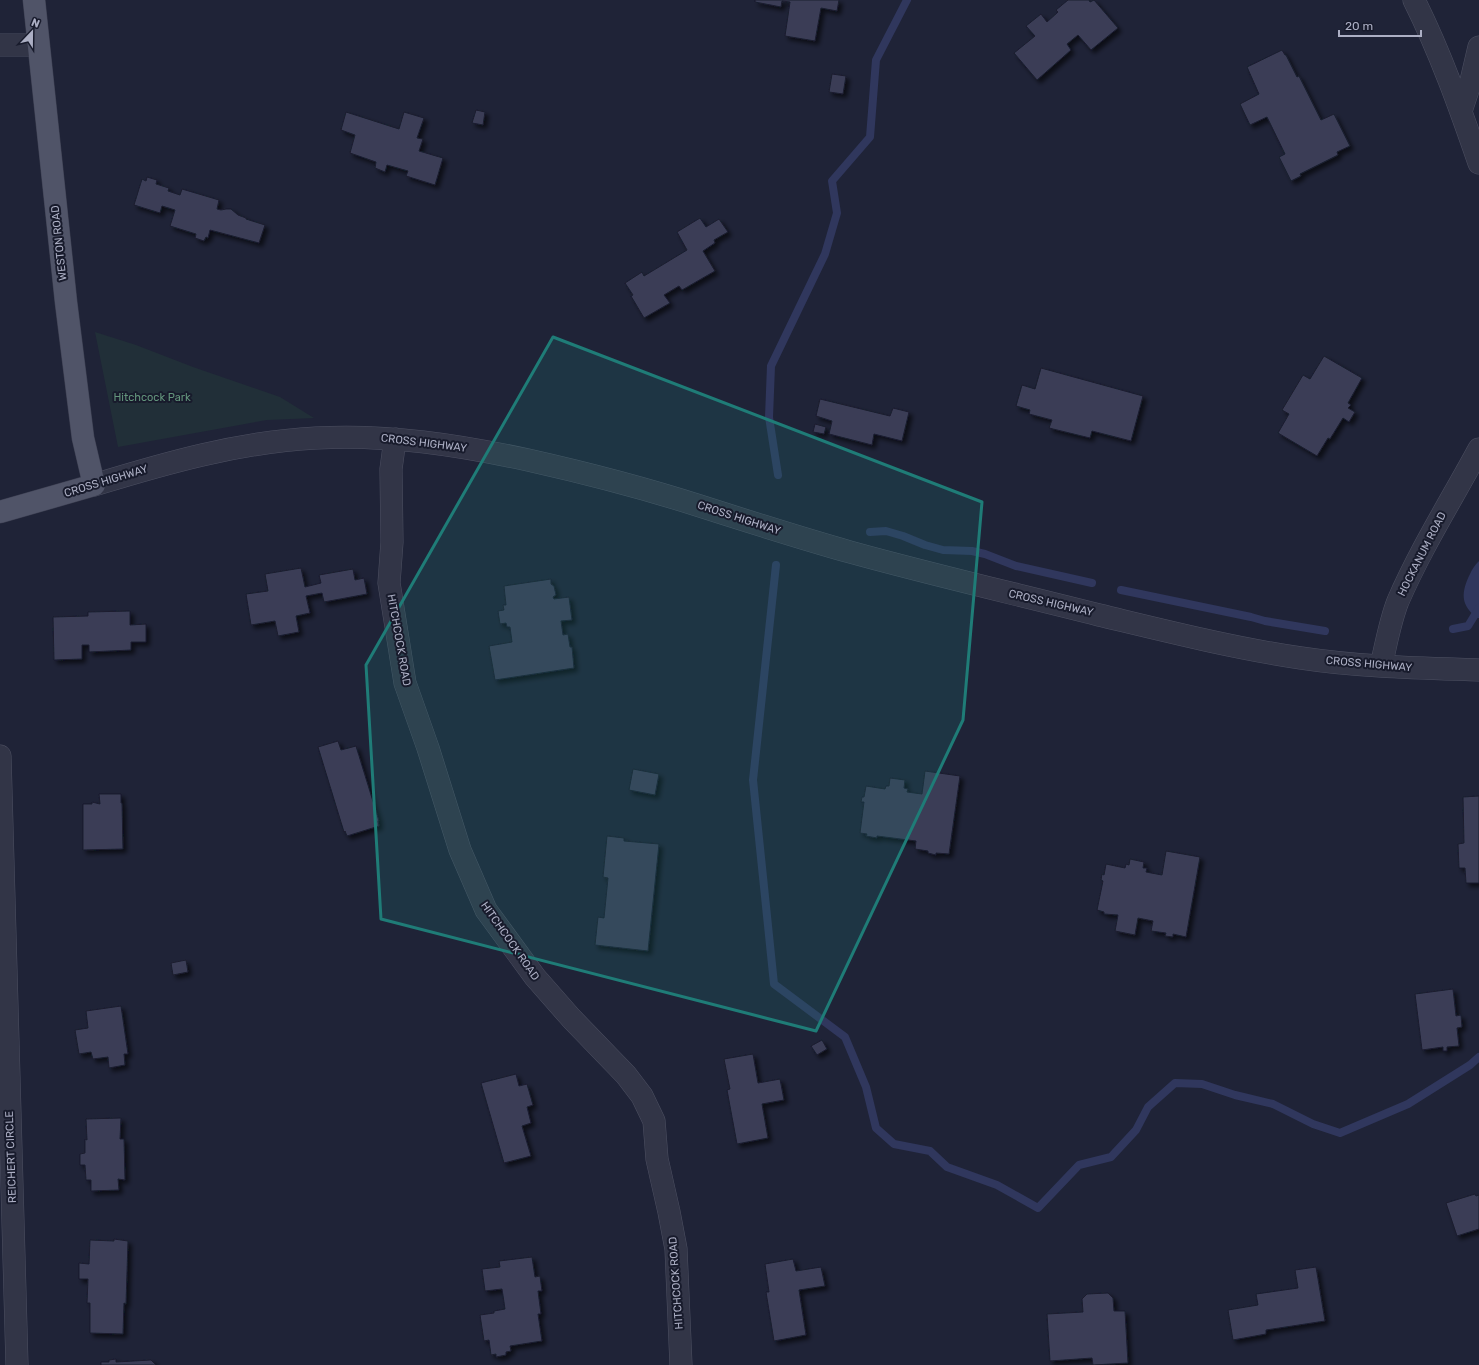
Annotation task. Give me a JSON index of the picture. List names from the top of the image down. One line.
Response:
{"streets":{"main road":["WESTON ROAD","CROSS HIGHWAY"],"street":["HOCKANUM ROAD","HITCHCOCK ROAD","REICHERT CIRCLE"]},"crossings":[["WESTON ROAD","CROSS HIGHWAY"],["CROSS HIGHWAY","HOCKANUM ROAD"],["CROSS HIGHWAY","HITCHCOCK ROAD"]],"parks":["Hitchcock Park"],"scale_bar":"20 m","north":"top"}
